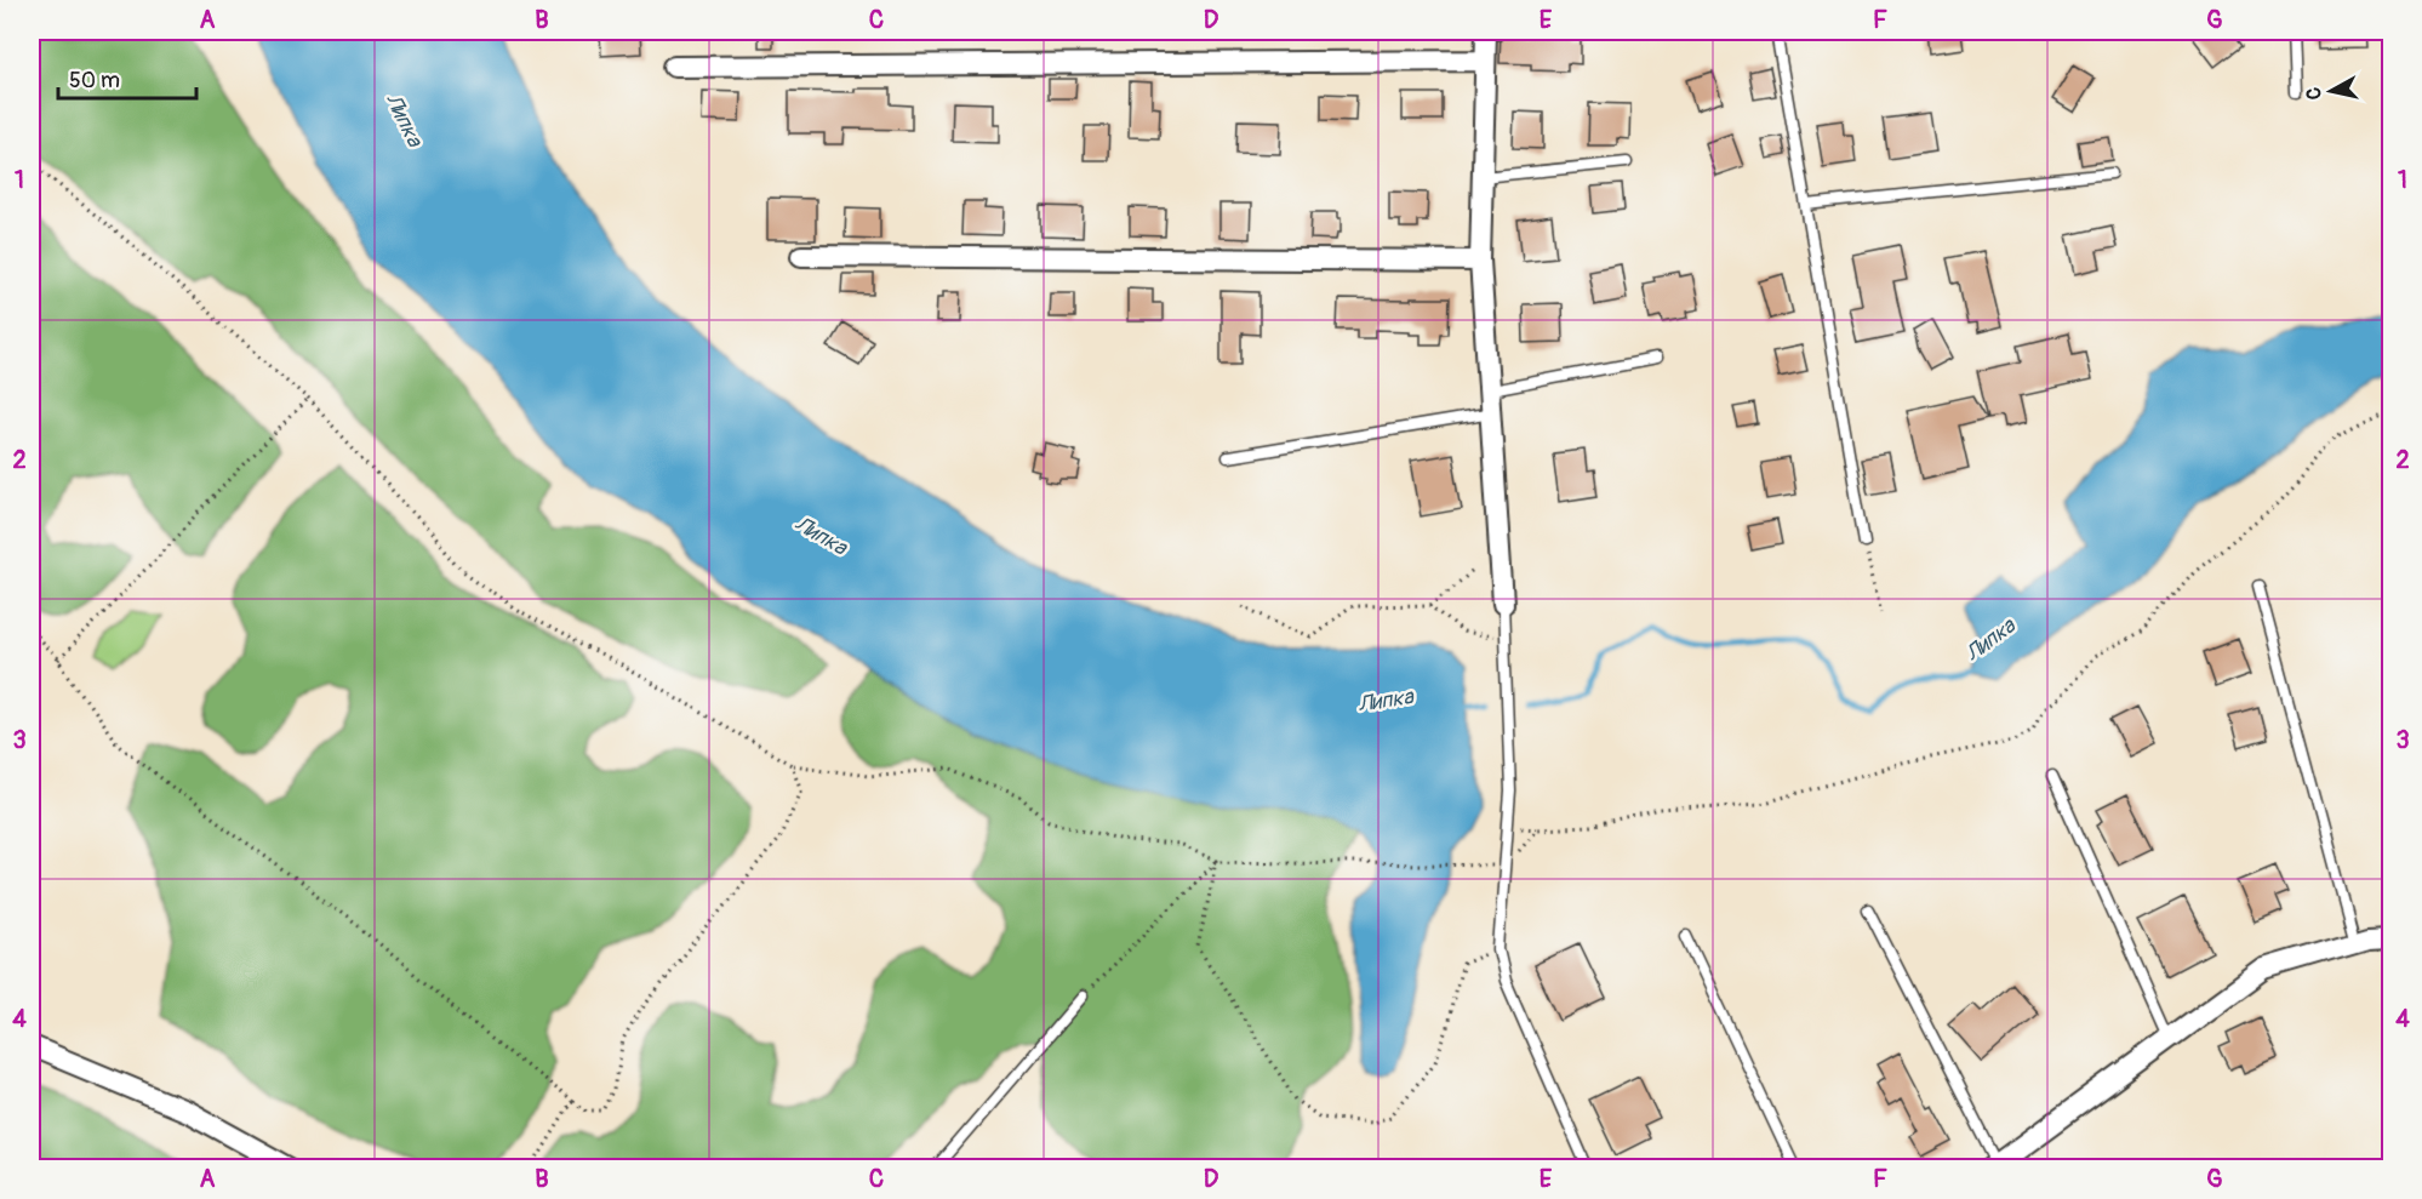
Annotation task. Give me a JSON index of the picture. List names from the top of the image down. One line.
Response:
{"water":["Липка"],"scale_bar":"50 m","north":"left","grid":{"columns":["A","B","C","D","E","F","G"],"rows":["1","2","3","4"]}}
